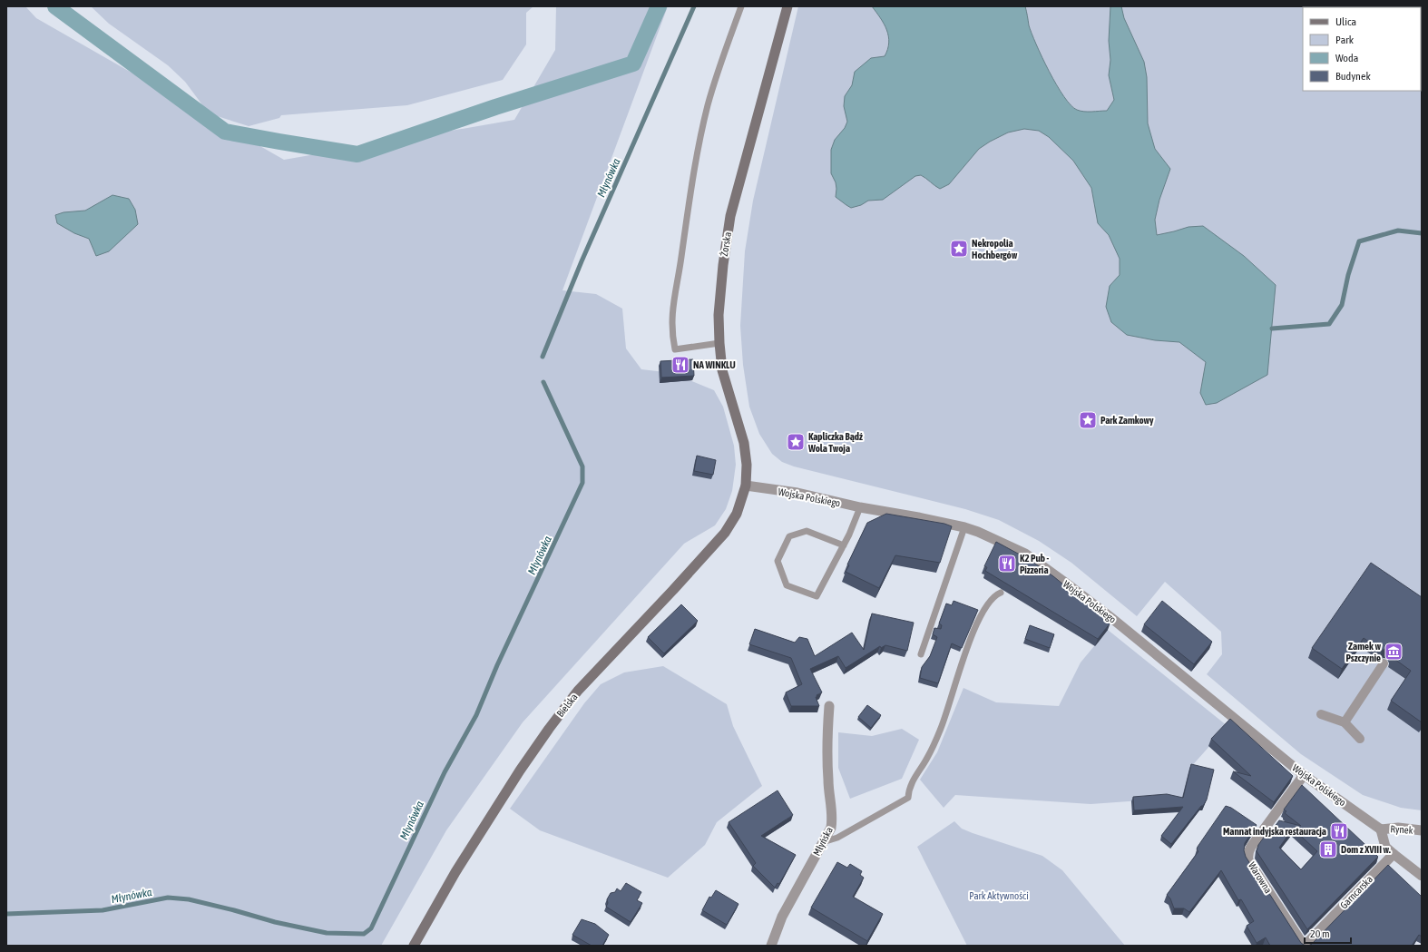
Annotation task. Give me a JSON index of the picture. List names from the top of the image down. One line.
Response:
{"streets":{"main road":["Żorska","Bielska"],"street":["Wojska Polskiego","Rynek","Młyńska","Warowna","Garncarska"]},"crossings":[["Żorska","Wojska Polskiego"],["Żorska","Bielska"],["Wojska Polskiego","Bielska"],["Wojska Polskiego","Rynek"],["Wojska Polskiego","Warowna"],["Rynek","Garncarska"],["Warowna","Garncarska"]],"water":["Młynówka"],"parks":["Park Aktywności"],"places":{"place":["Nekropolia Hochbergów","Park Zamkowy","Kapliczka Bądź Wola Twoja"],"restaurant":["NA WINKLU","K2 Pub - Pizzeria","Mannat indyjska restauracja"],"museum":["Zamek w Pszczynie"],"building":["Dom z XVIII w."]},"legend":["Ulica","Park","Woda","Budynek"],"scale_bar":"20 m"}
